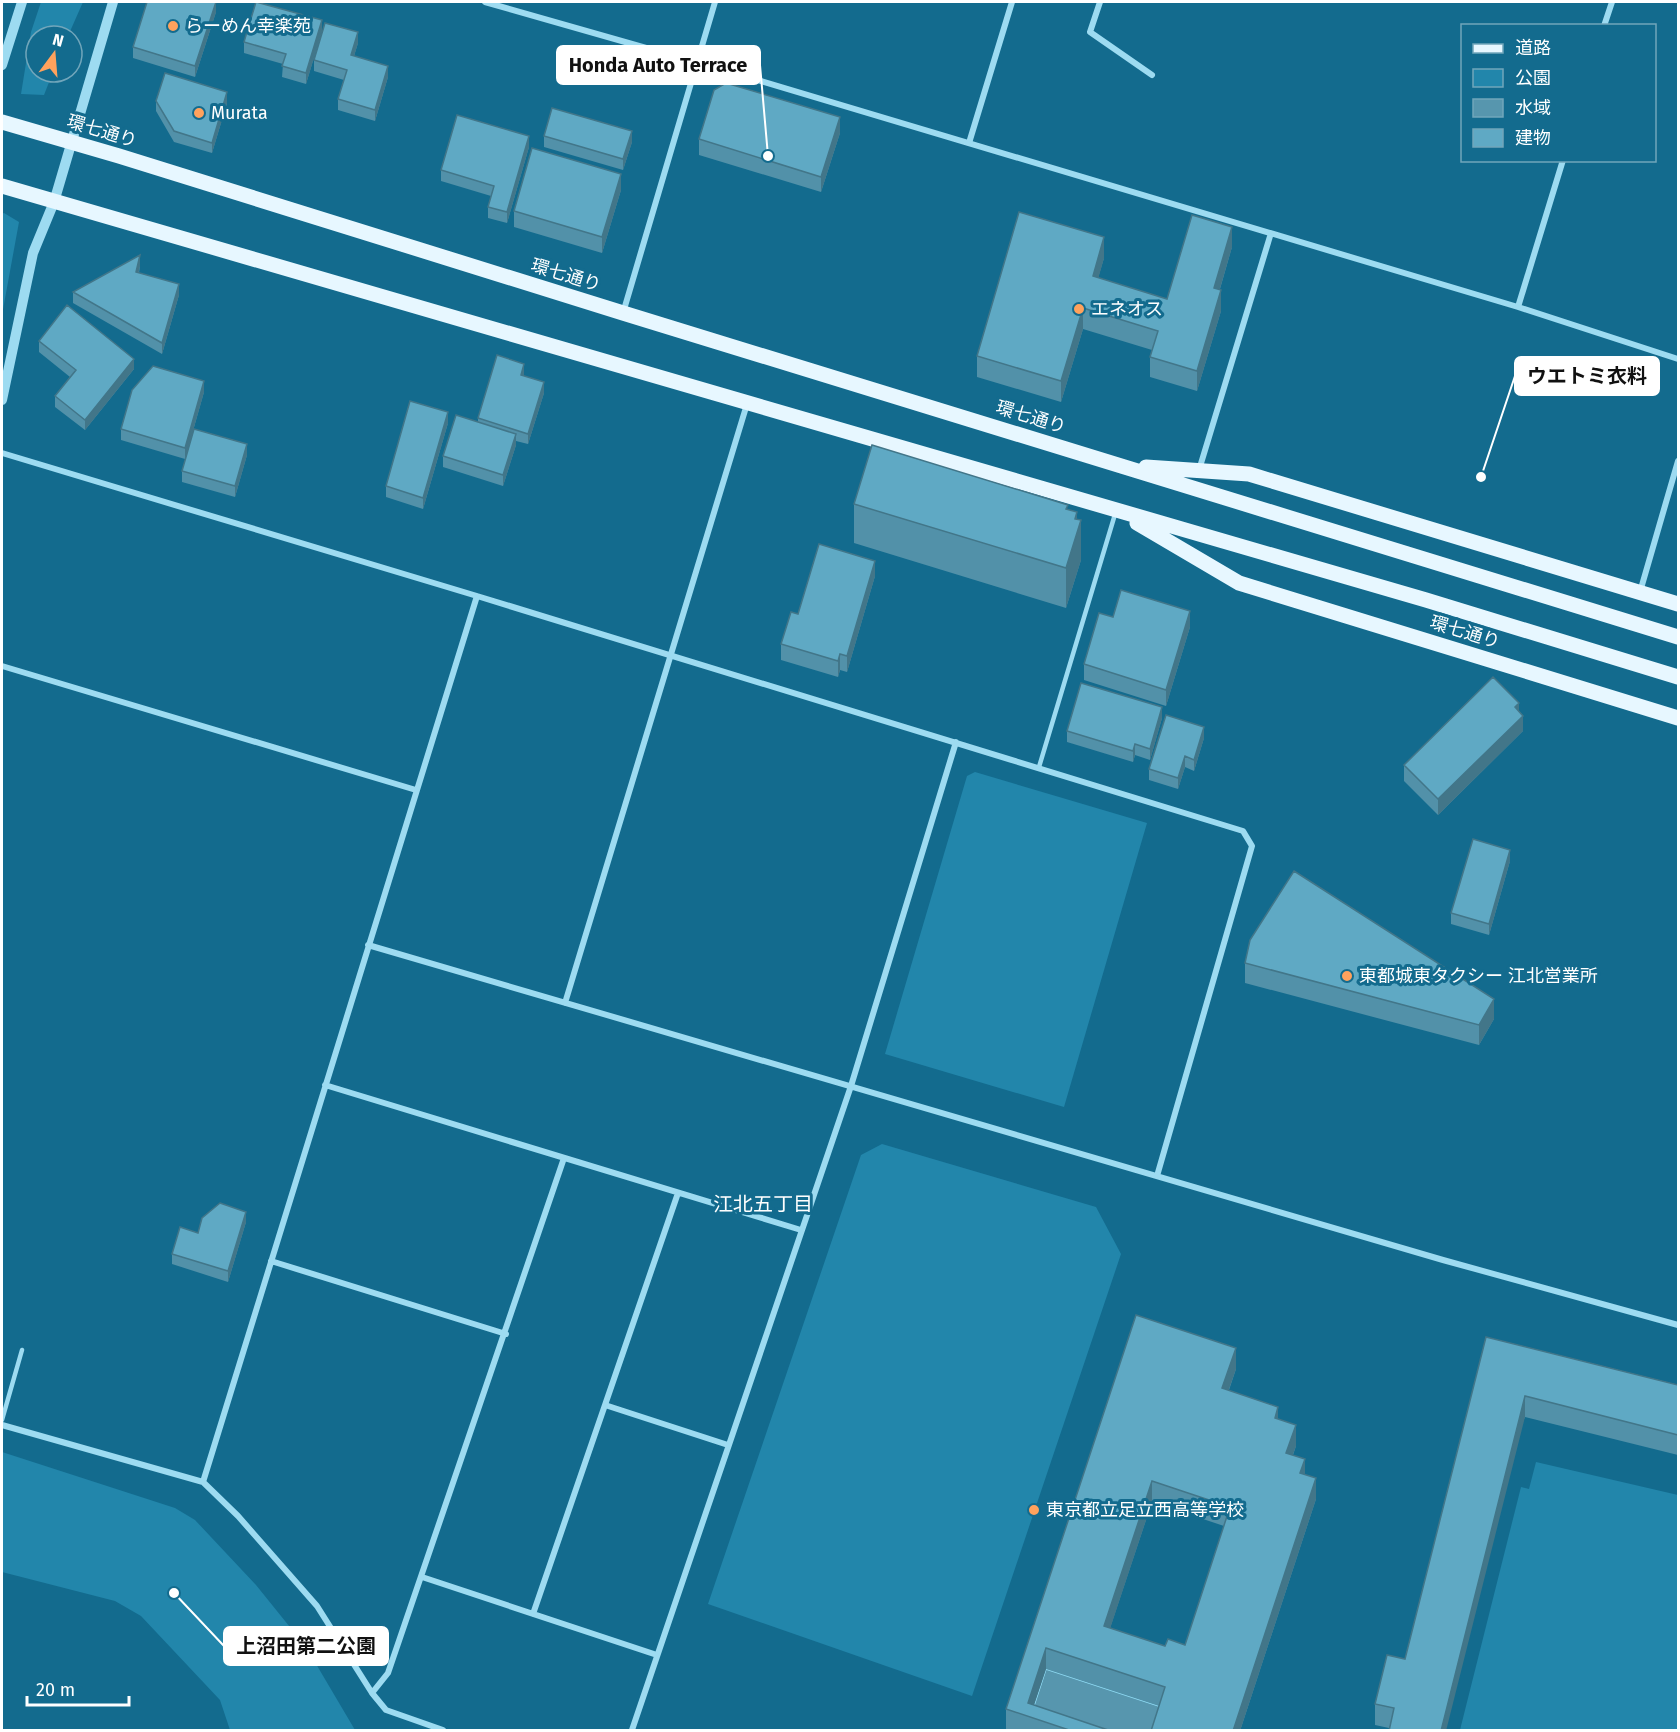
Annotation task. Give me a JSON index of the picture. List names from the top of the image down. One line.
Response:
{"streets":{"main road":["環七通り"]},"districts":["江北五丁目"],"places":["らーめん幸楽苑","Murata","Honda Auto Terrace","エネオス","ウエトミ衣料","東都城東タクシー 江北営業所","東京都立足立西高等学校","上沼田第二公園"],"legend":["道路","公園","水域","建物"],"scale_bar":"20 m","north":"top"}
